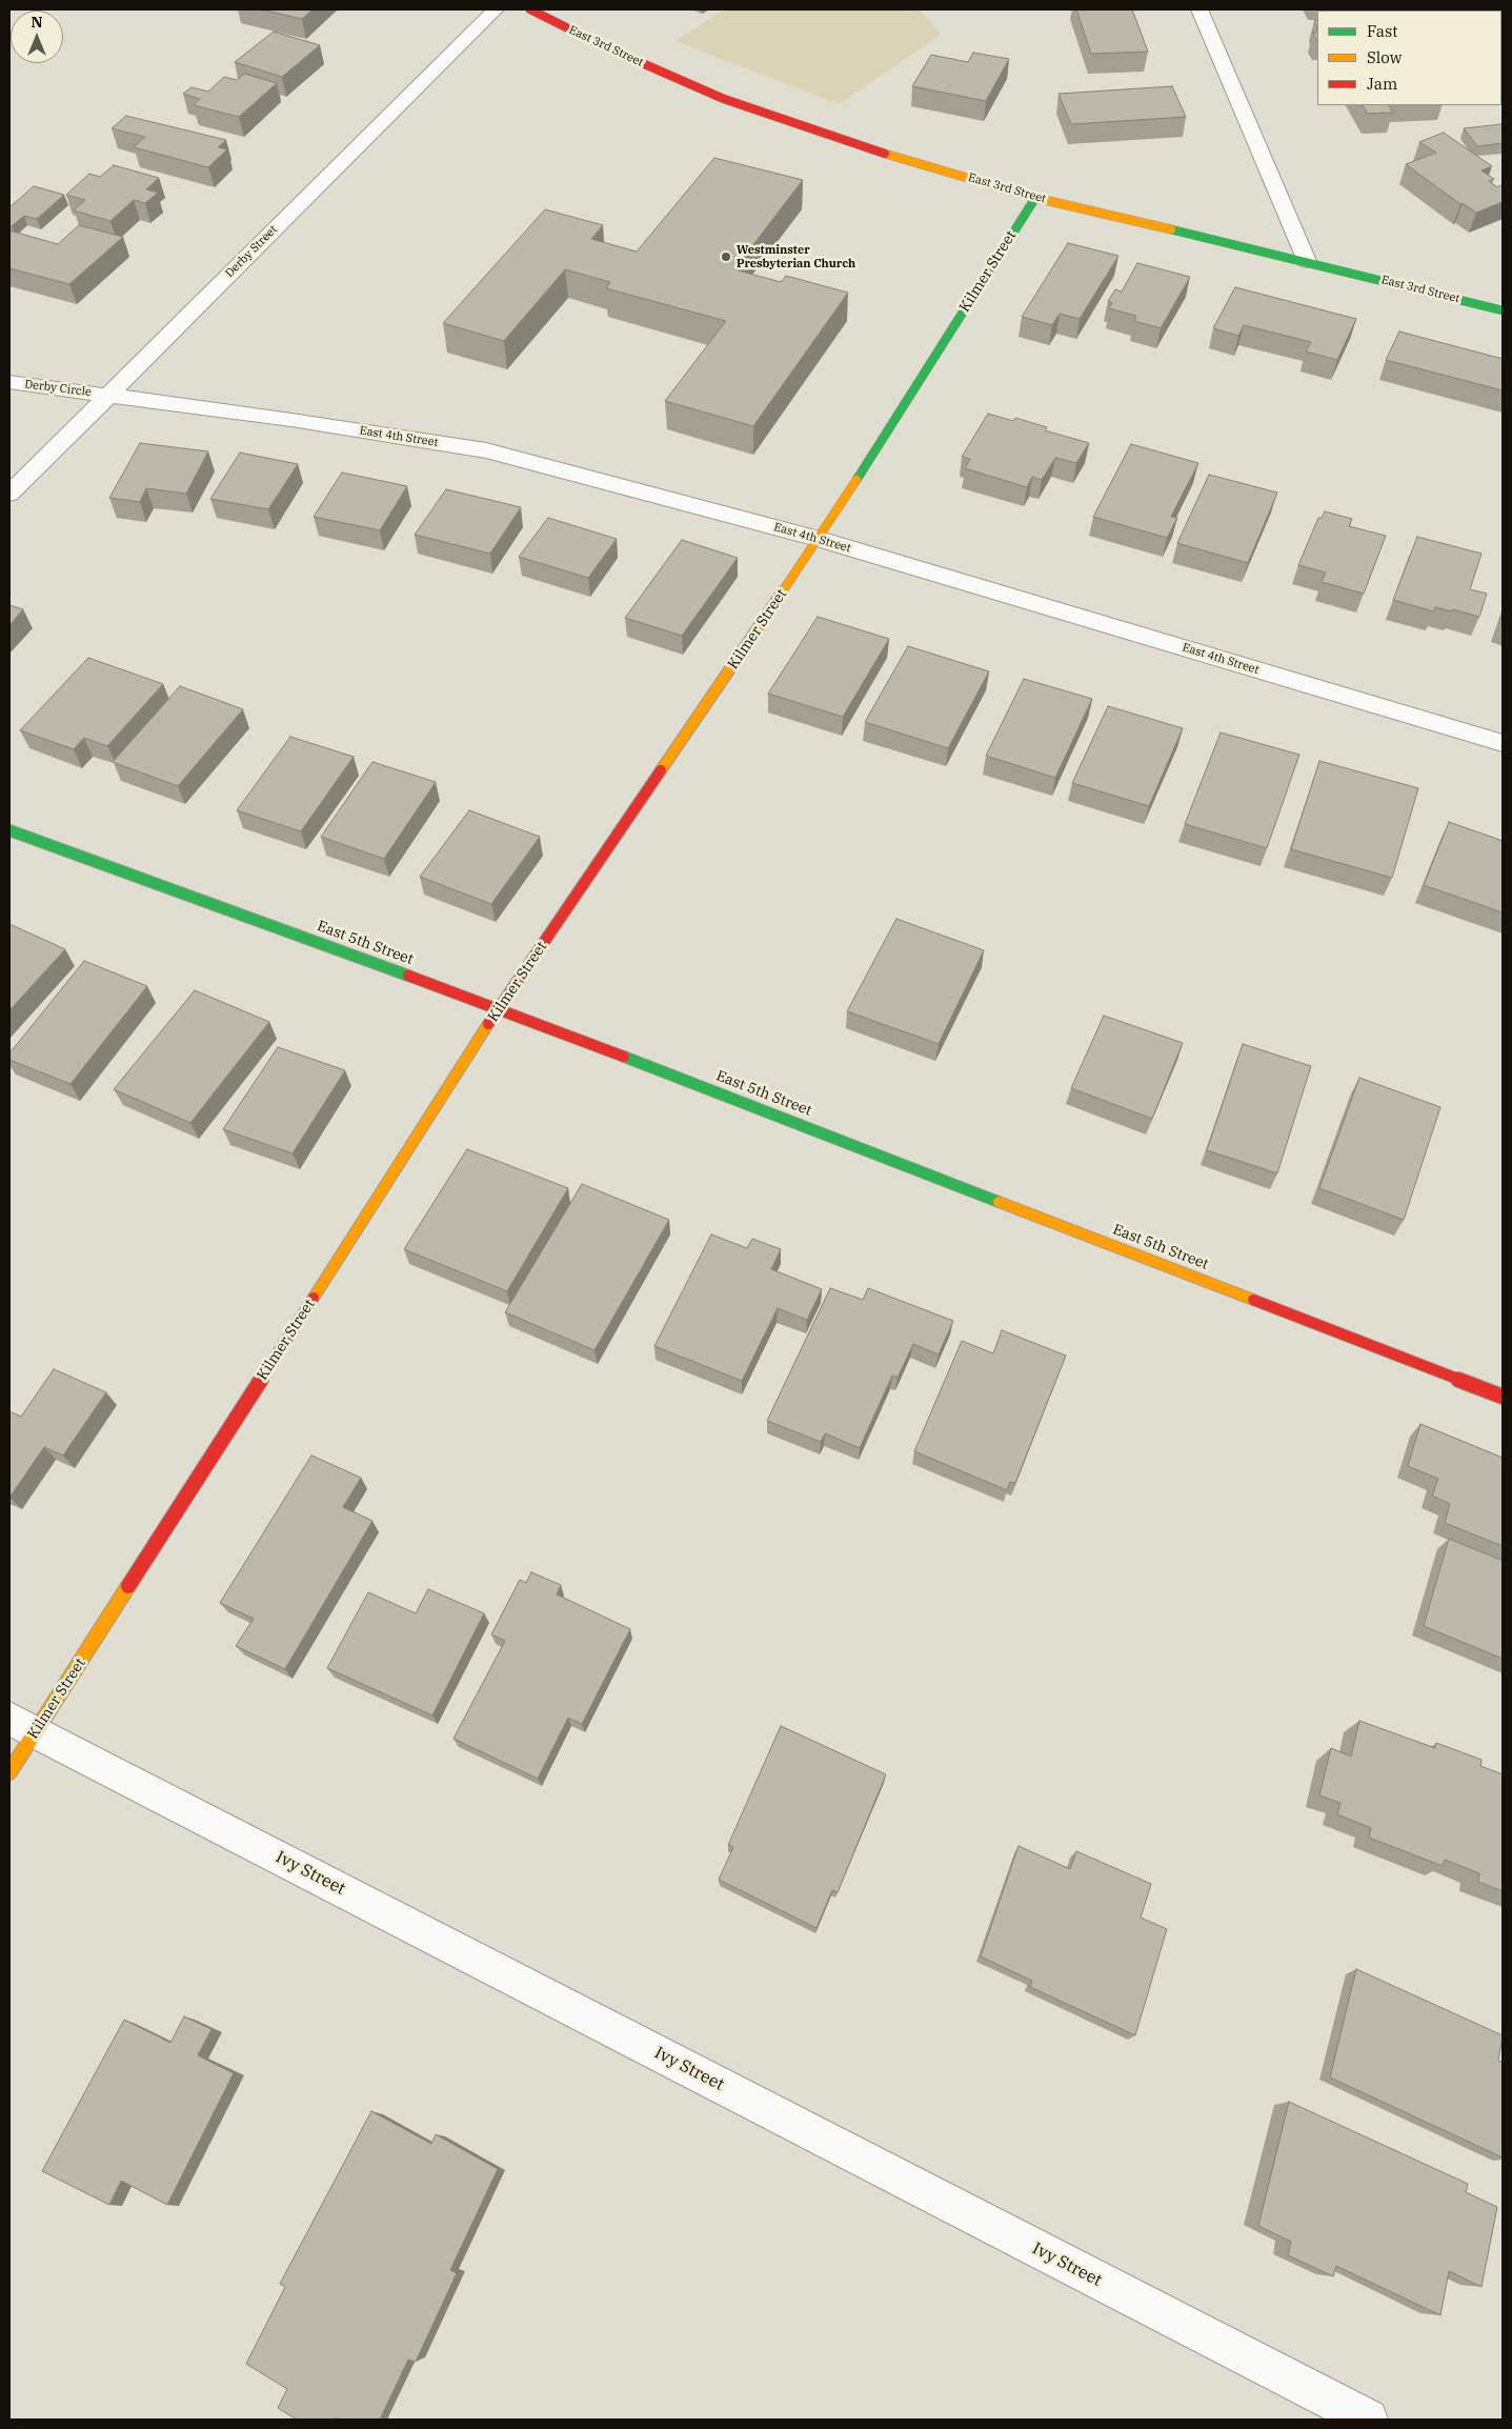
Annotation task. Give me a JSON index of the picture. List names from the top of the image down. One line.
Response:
{"streets":{"street":["East 3rd Street","Derby Street","Kilmer Street","Derby Circle","East 4th Street","East 5th Street","Ivy Street"]},"crossings":[["East 3rd Street","Kilmer Street"],["Derby Street","Derby Circle"],["Derby Street","East 4th Street"],["Kilmer Street","East 4th Street"],["Kilmer Street","East 5th Street"],["Kilmer Street","Ivy Street"],["Derby Circle","East 4th Street"]],"places":["Westminster Presbyterian Church"],"legend":["Fast","Slow","Jam"],"north":"top"}
